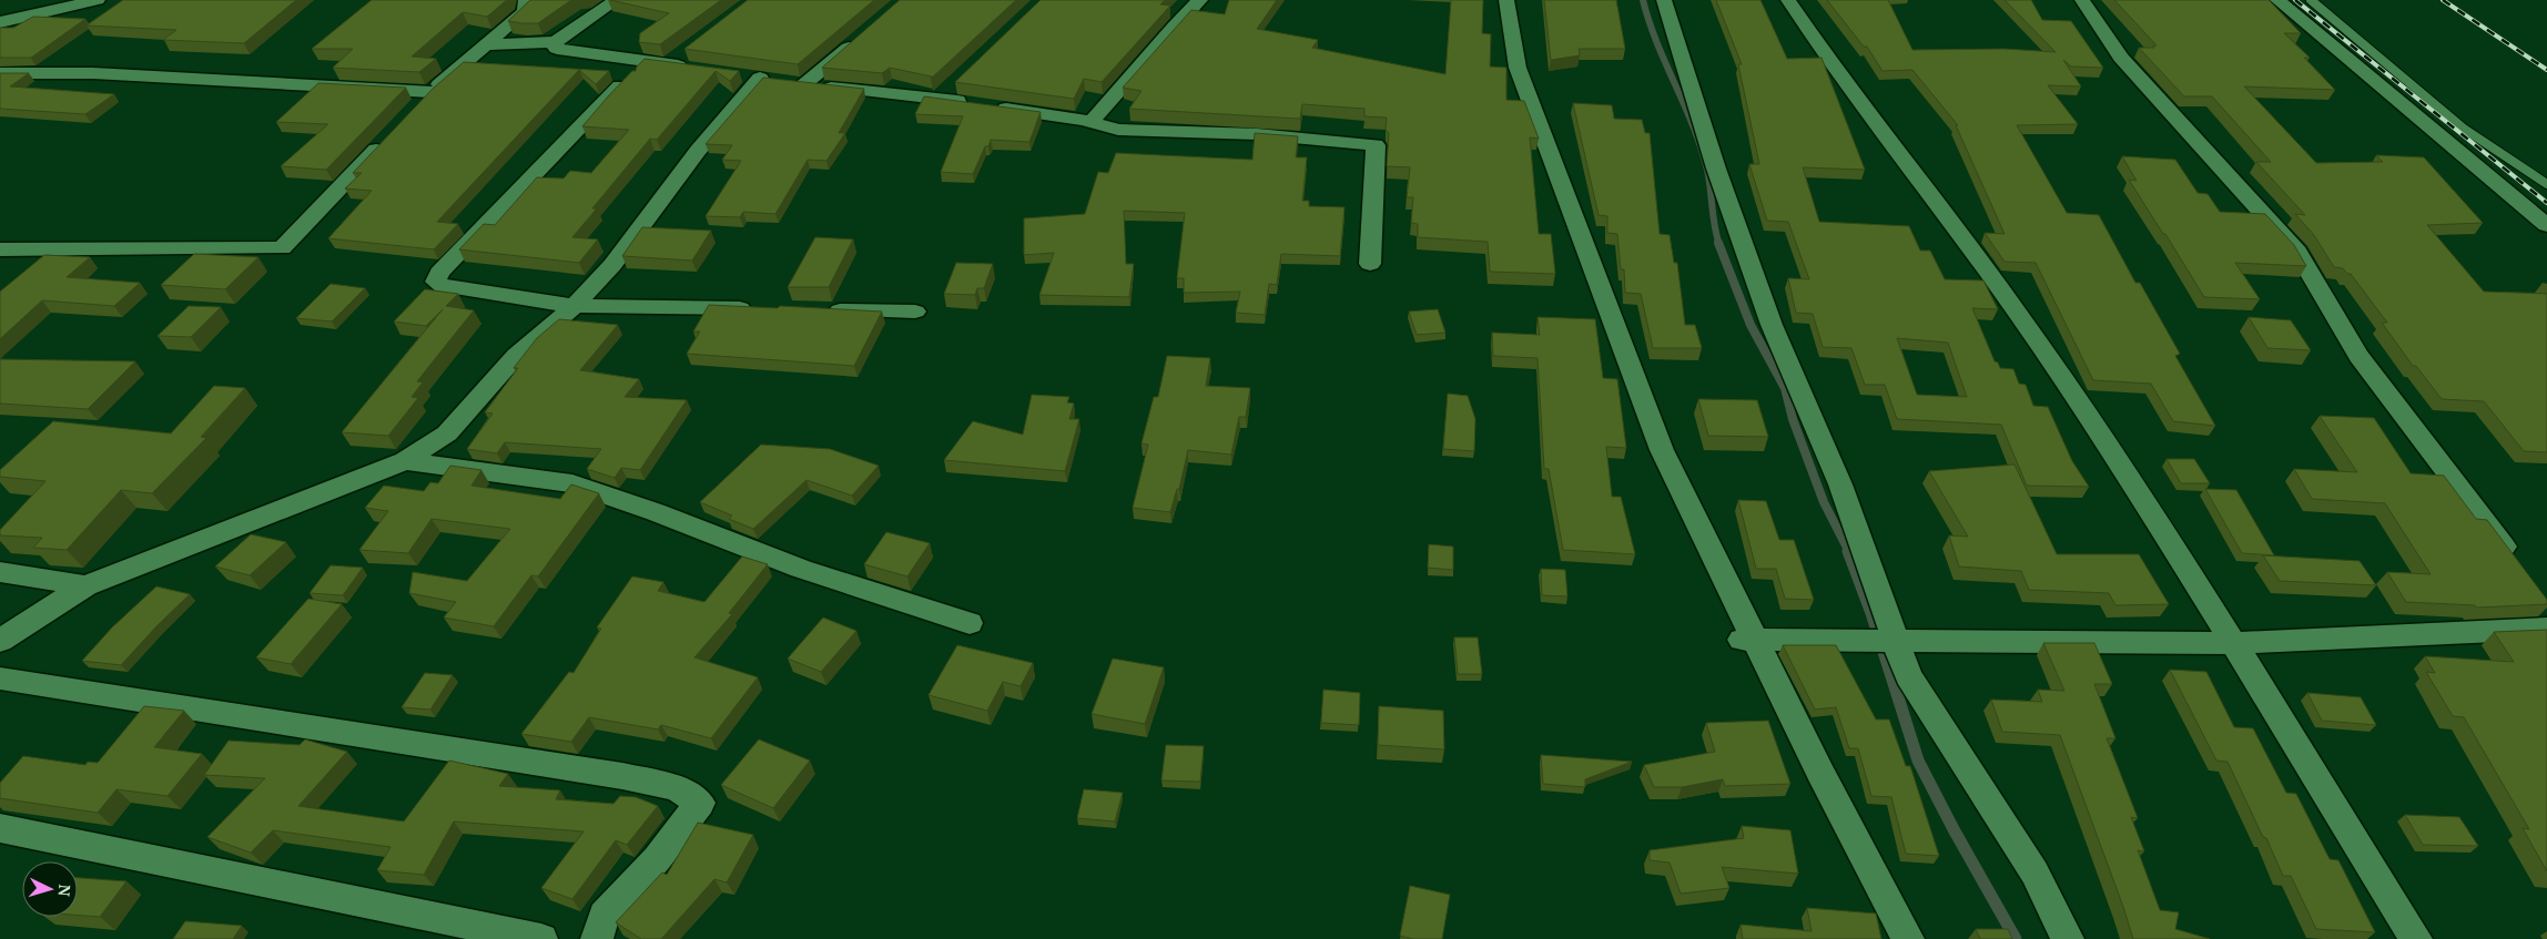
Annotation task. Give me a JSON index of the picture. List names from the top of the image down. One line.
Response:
{"north":"right"}
